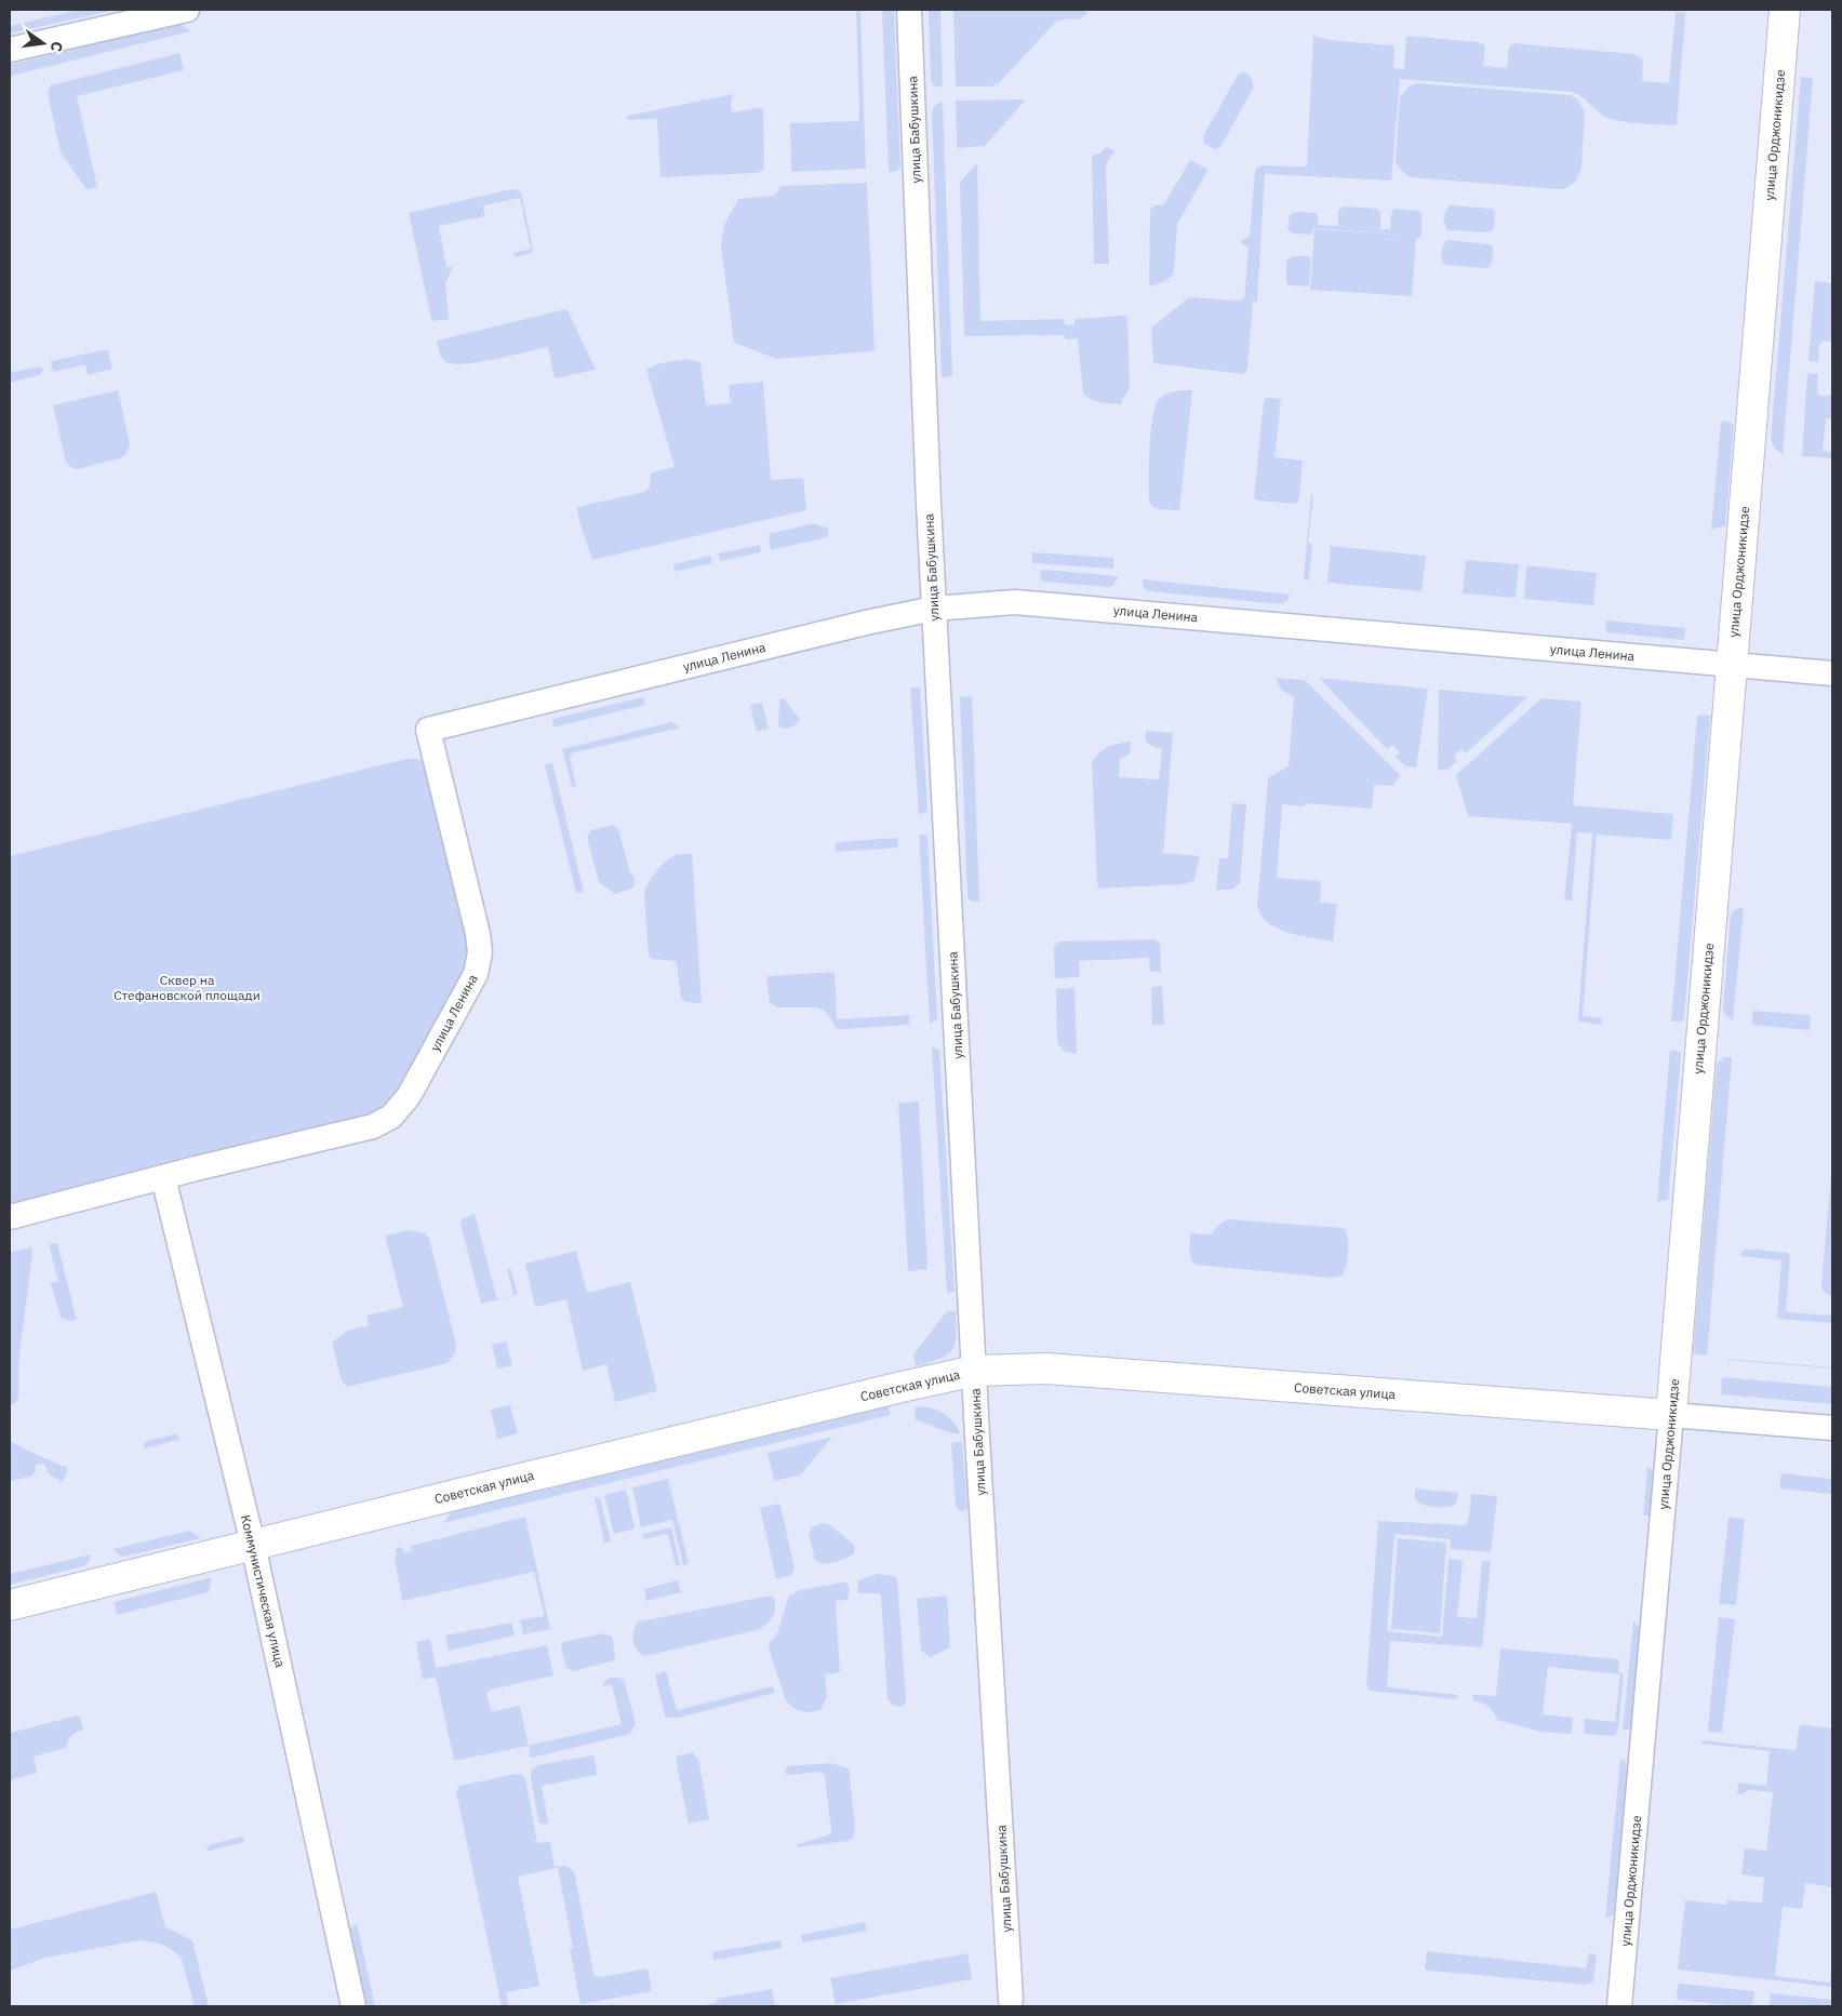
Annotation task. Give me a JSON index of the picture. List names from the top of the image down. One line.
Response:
{"streets":{"main road":["улица Орджоникидзе","Советская улица"],"street":["улица Бабушкина","улица Ленина","Коммунистическая улица"]},"crossings":[["улица Бабушкина","улица Ленина"],["улица Бабушкина","Советская улица"],["улица Орджоникидзе","улица Ленина"],["улица Орджоникидзе","Советская улица"],["улица Ленина","Коммунистическая улица"],["Советская улица","Коммунистическая улица"]],"parks":["Сквер на Стефановской площади"],"north":"right"}
